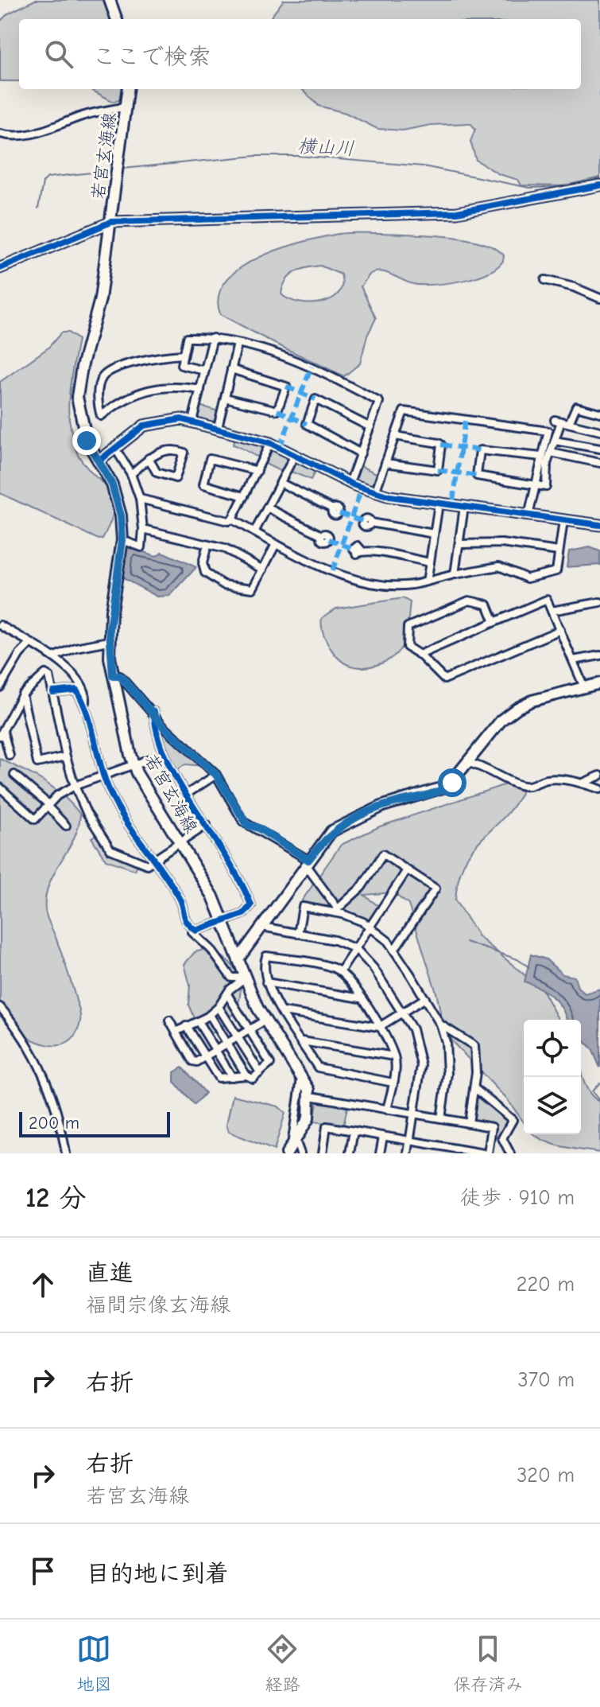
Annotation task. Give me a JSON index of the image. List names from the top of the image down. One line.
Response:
{"streets":{"main road":["若宮玄海線"]},"water":["横山川"],"scale_bar":"200 m","page":{"search":"ここで検索","scale":"200 m","heading":["12 分","徒歩 · 910 m"],"list":[["直進","福間宗像玄海線","220 m"],["右折","370 m"],["右折","若宮玄海線","320 m"],"目的地に到着"],"nav":["地図","経路","保存済み"]}}
